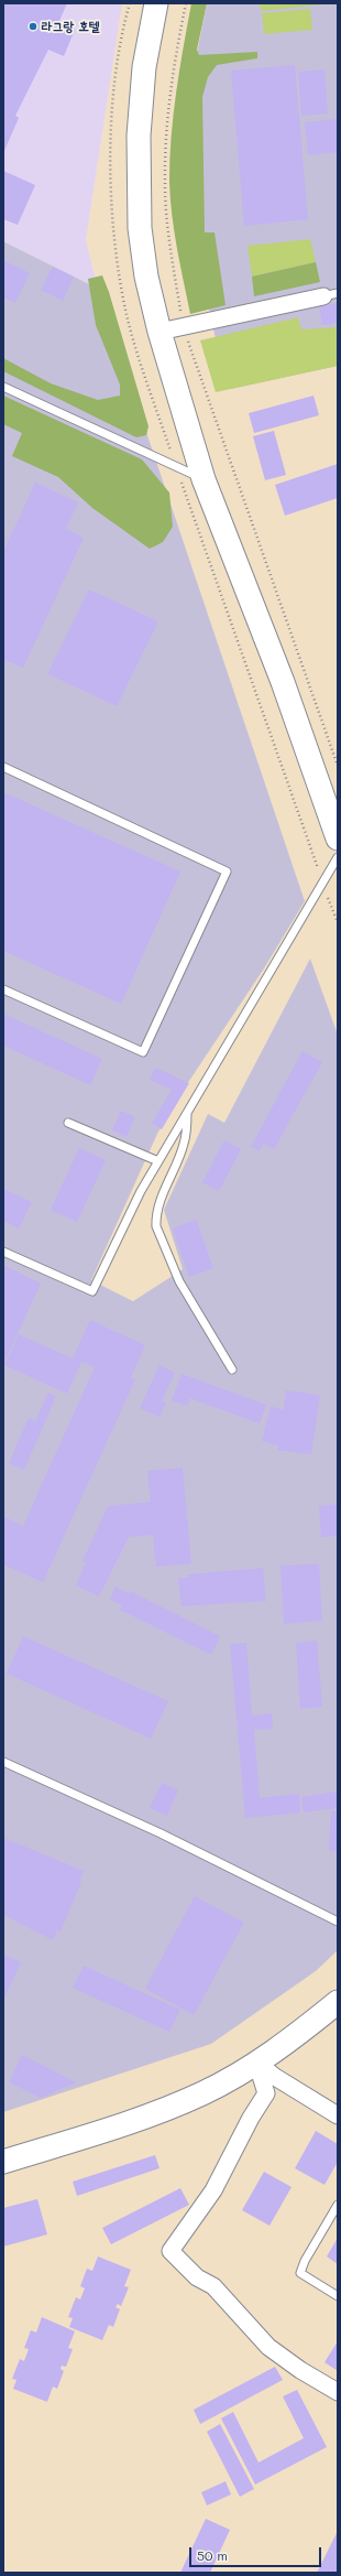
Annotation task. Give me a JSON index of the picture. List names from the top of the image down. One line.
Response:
{"places":["라그랑 호텔"],"scale_bar":"50 m"}
